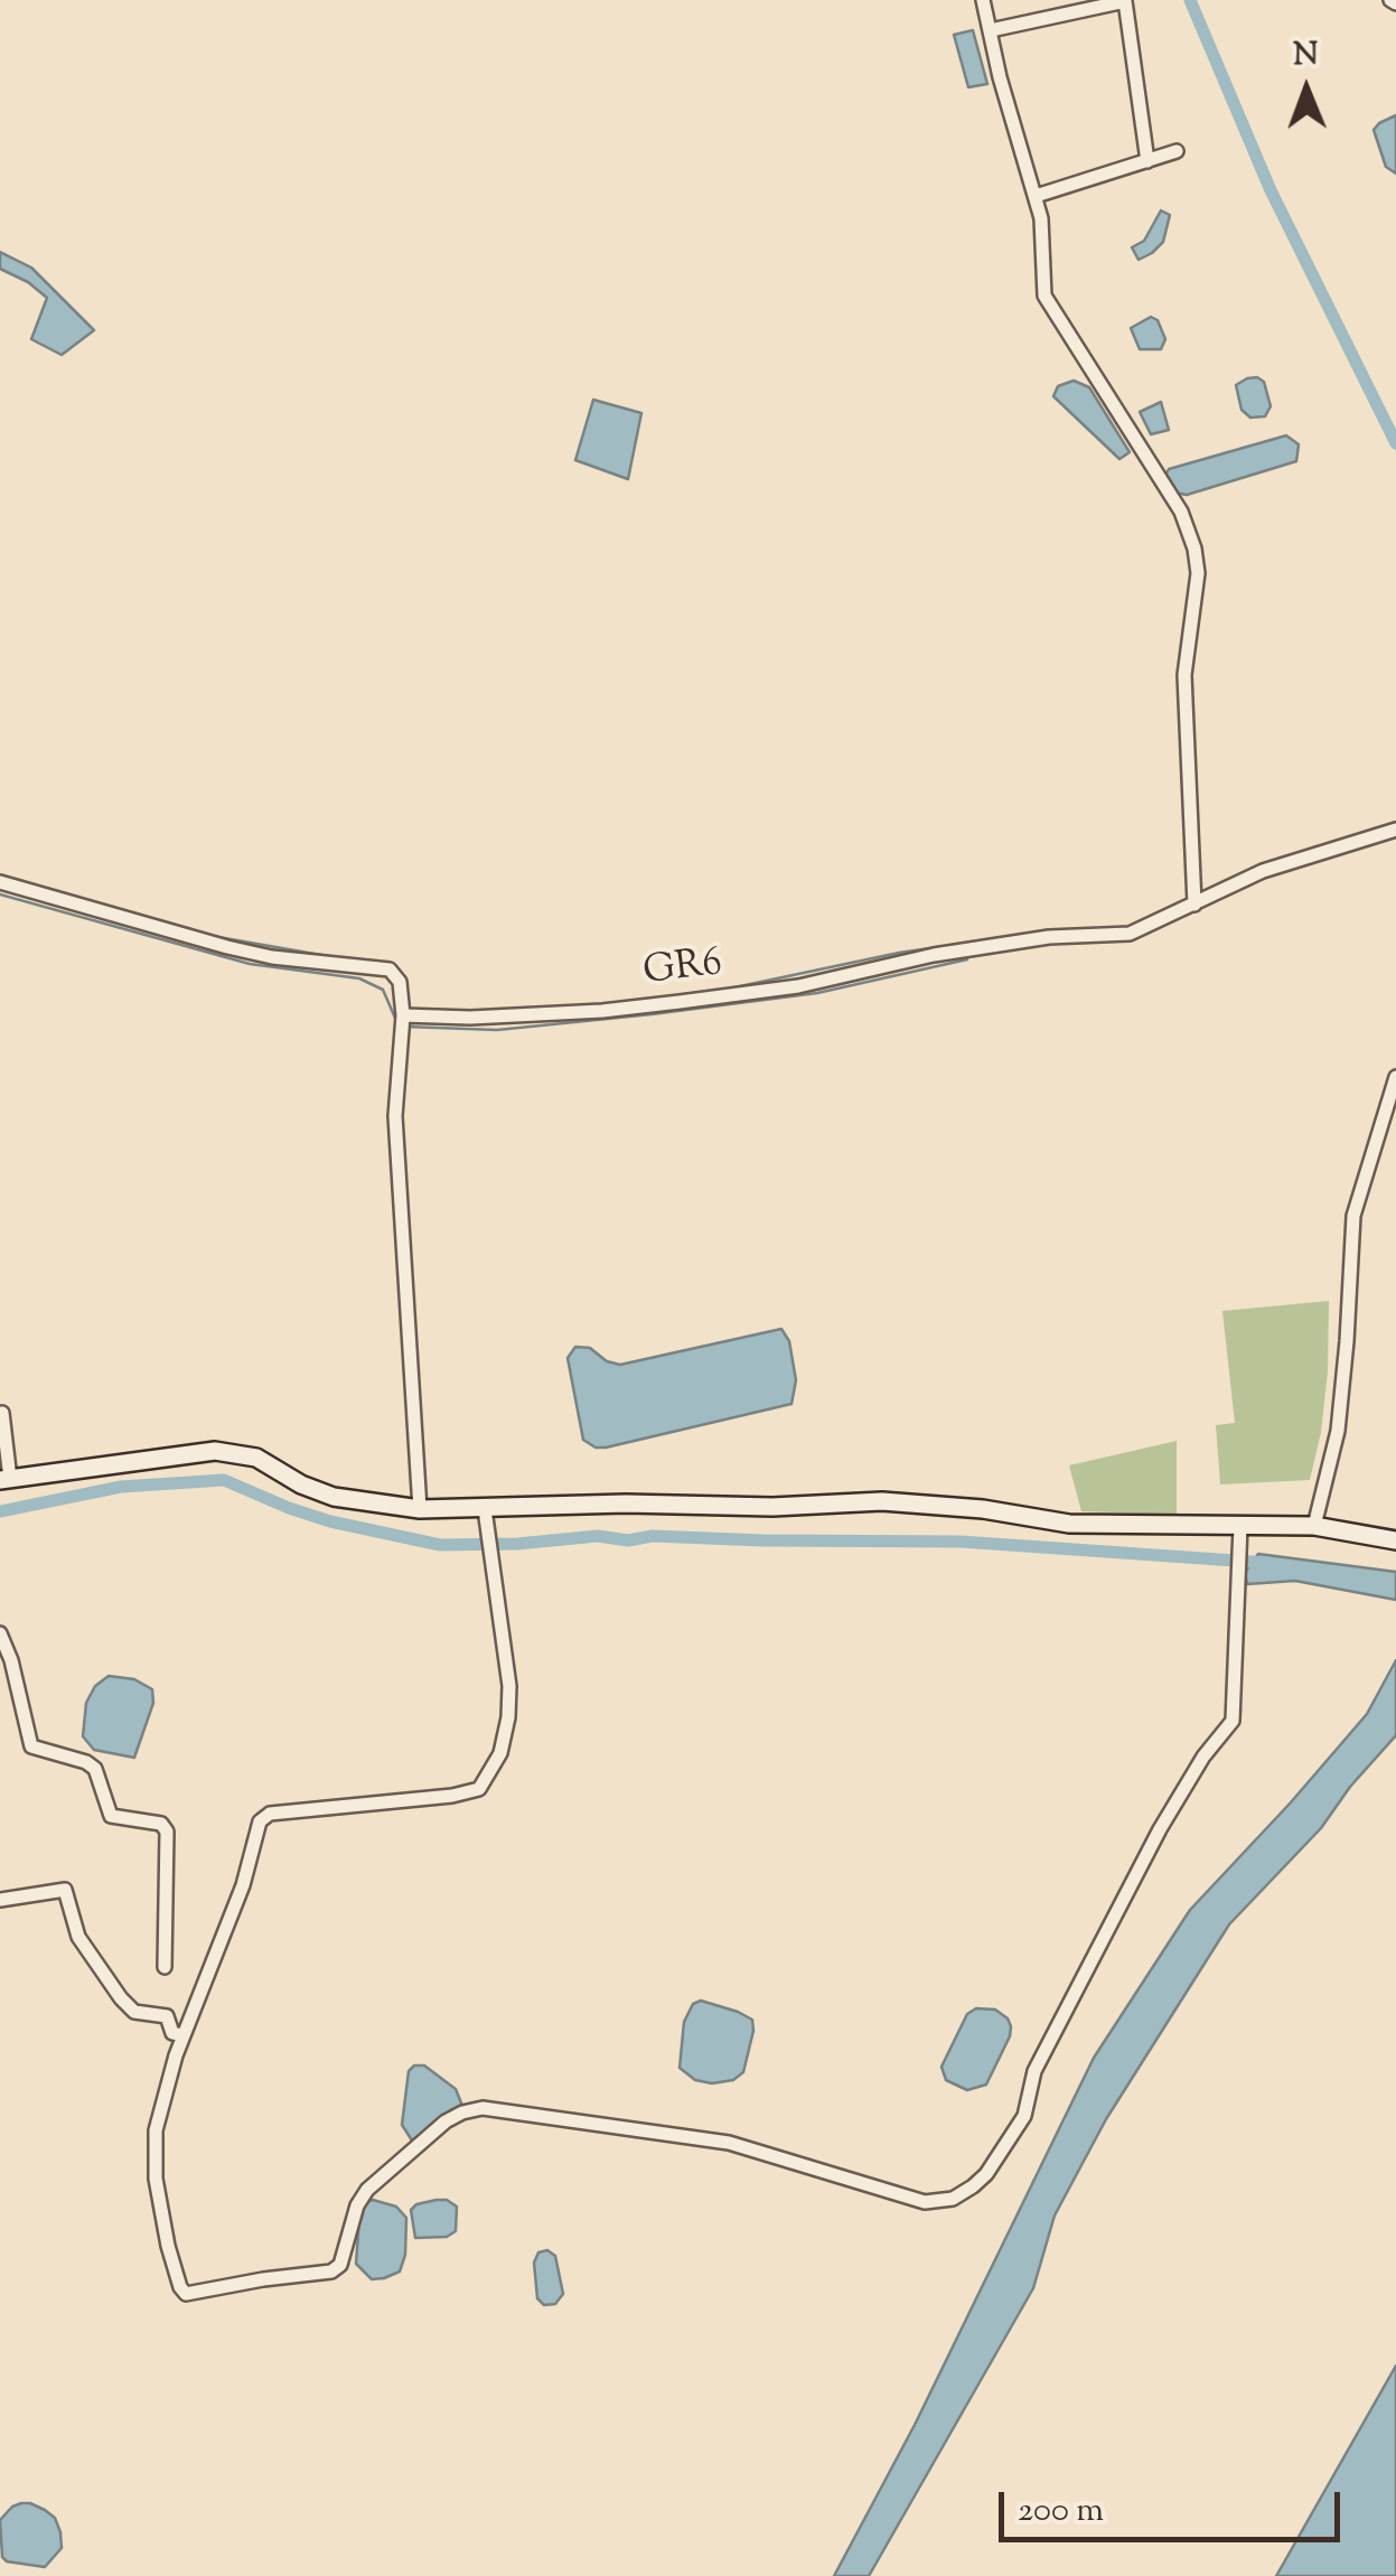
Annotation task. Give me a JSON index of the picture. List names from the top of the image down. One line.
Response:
{"streets":{"street":["GR6"]},"scale_bar":"200 m","north":"top"}
